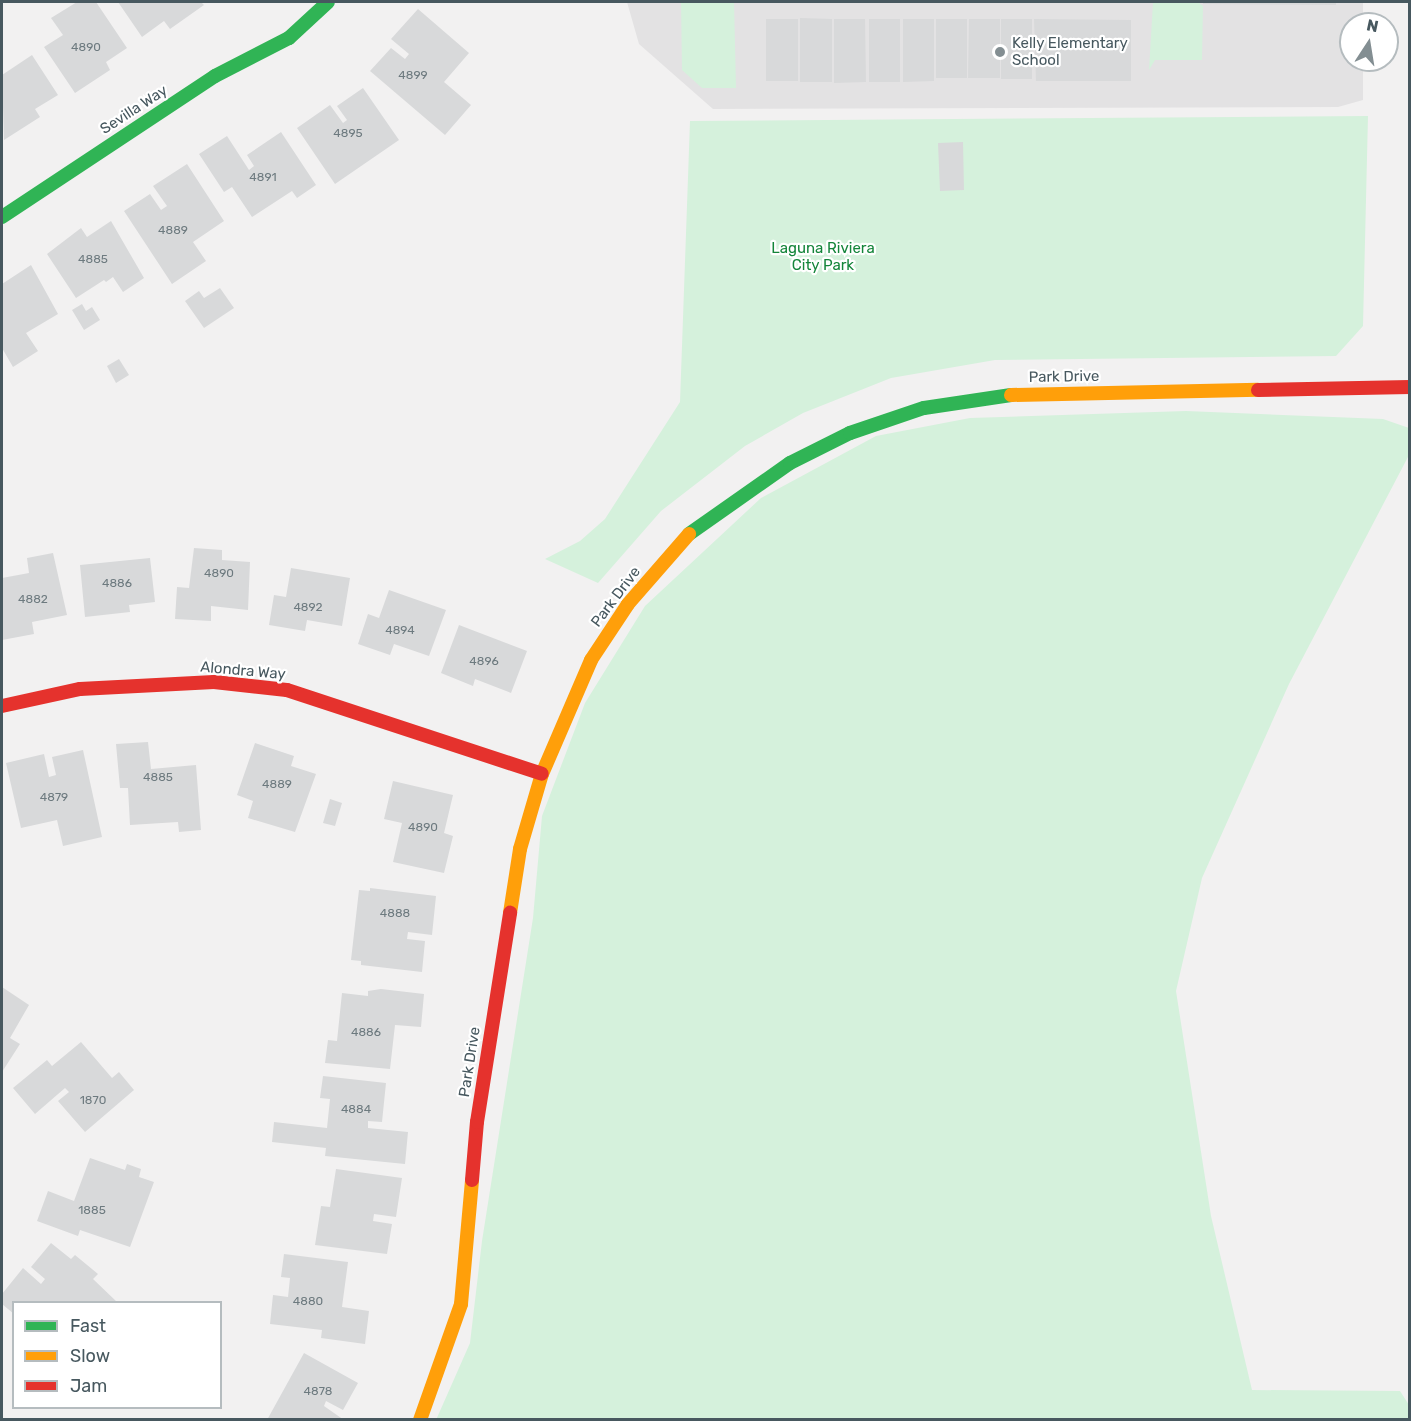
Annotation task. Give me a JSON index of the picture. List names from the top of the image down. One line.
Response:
{"streets":{"street":["Sevilla Way","Park Drive","Alondra Way"]},"crossings":[["Park Drive","Alondra Way"]],"parks":["Laguna Riviera City Park"],"places":["Kelly Elementary School"],"house_numbers":["4890","4899","4895","4891","4889","4885","4890","4886","4882","4892","4894","4896","4885","4889","4879","4890","4888","4886","1870","4884","1885","4880","4878"],"legend":["Fast","Slow","Jam"],"north":"top"}
